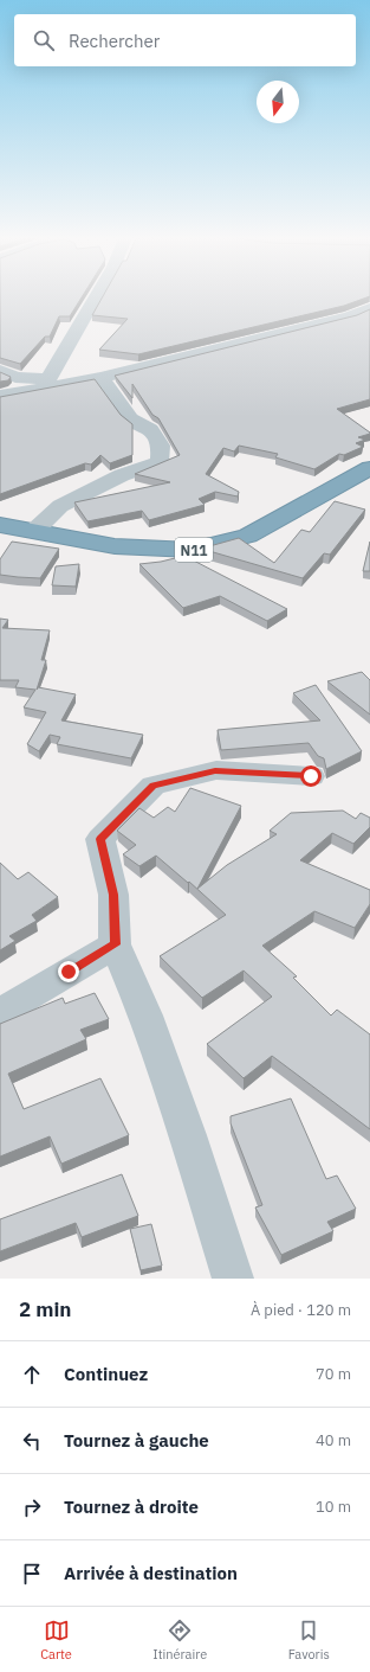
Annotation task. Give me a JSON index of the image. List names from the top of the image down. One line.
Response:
{"streets":{"highway":["N11"]},"north":"bottom","page":{"search":"Rechercher","heading":["2 min","À pied · 120 m"],"list":[["Continuez","70 m"],["Tournez à gauche","40 m"],["Tournez à droite","10 m"],"Arrivée à destination"],"nav":["Carte","Itinéraire","Favoris"]}}
